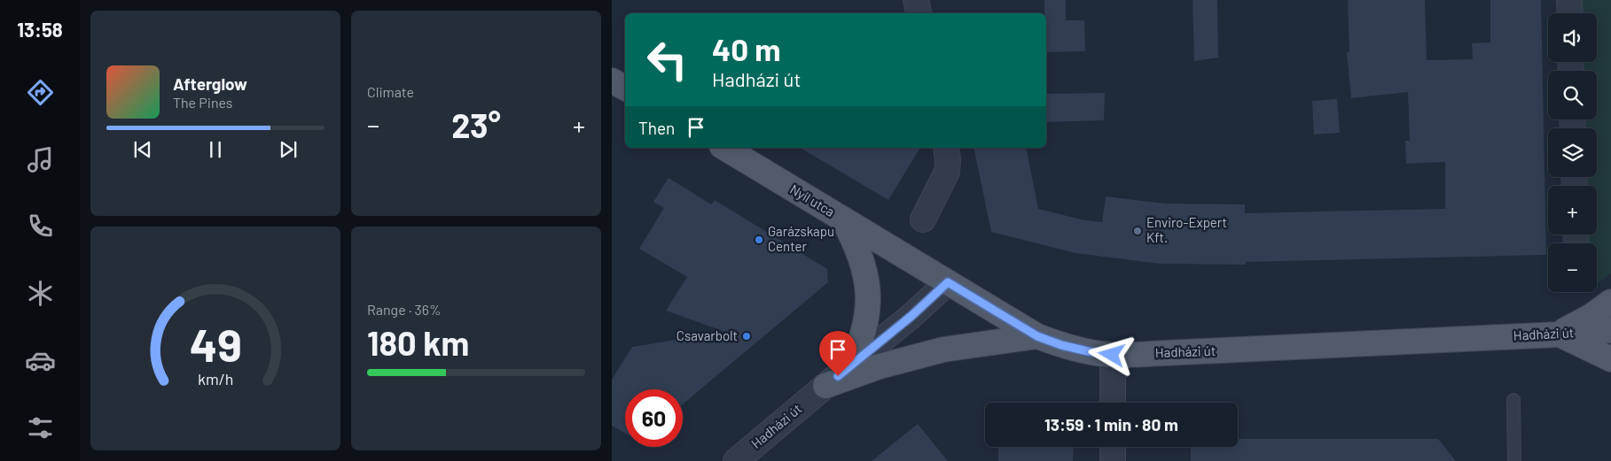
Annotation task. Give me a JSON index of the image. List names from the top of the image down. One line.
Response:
{"streets":{"main road":["Nyíl utca","Hadházi út"]},"crossings":[["Nyíl utca","Hadházi út"]],"places":["Enviro-Expert Kft.","Garázskapu Center","Csavarbolt"],"page":{"tabs":"13:58","tile":["Climate",["Range · 36%","180 km"]],"map_buttons":["+","−"],"turn":["40 m","Hadházi út"],"song":["Afterglow","The Pines"],"then":"Then","heat":["−","23°","+"],"limit":"60","trip":"13:59 · 1 min · 80 m","gauge":["49","km/h"]}}
